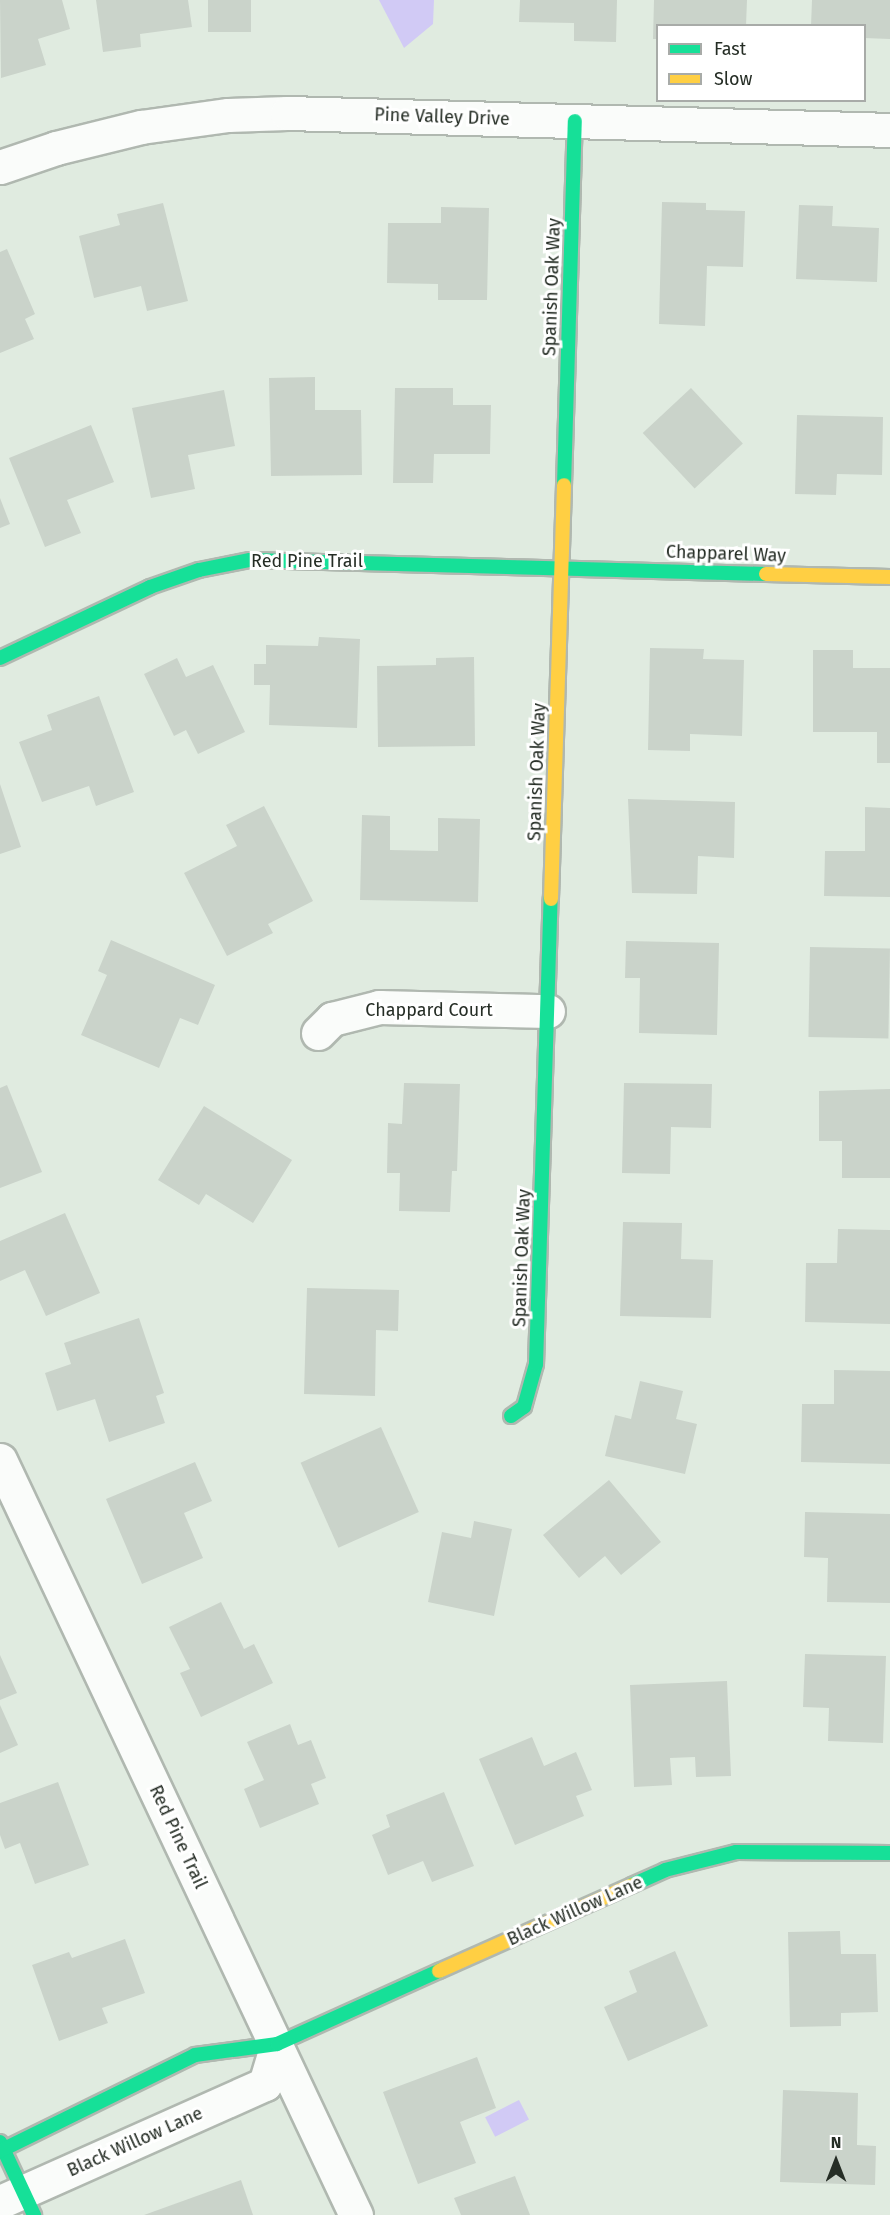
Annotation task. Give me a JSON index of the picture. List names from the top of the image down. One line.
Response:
{"streets":{"street":["Pine Valley Drive","Spanish Oak Way","Chapparel Way","Red Pine Trail","Chappard Court","Black Willow Lane"]},"crossings":[["Pine Valley Drive","Spanish Oak Way"],["Spanish Oak Way","Chapparel Way"],["Spanish Oak Way","Red Pine Trail"],["Spanish Oak Way","Chappard Court"],["Chapparel Way","Red Pine Trail"],["Red Pine Trail","Black Willow Lane"]],"legend":["Fast","Slow"],"north":"top"}
